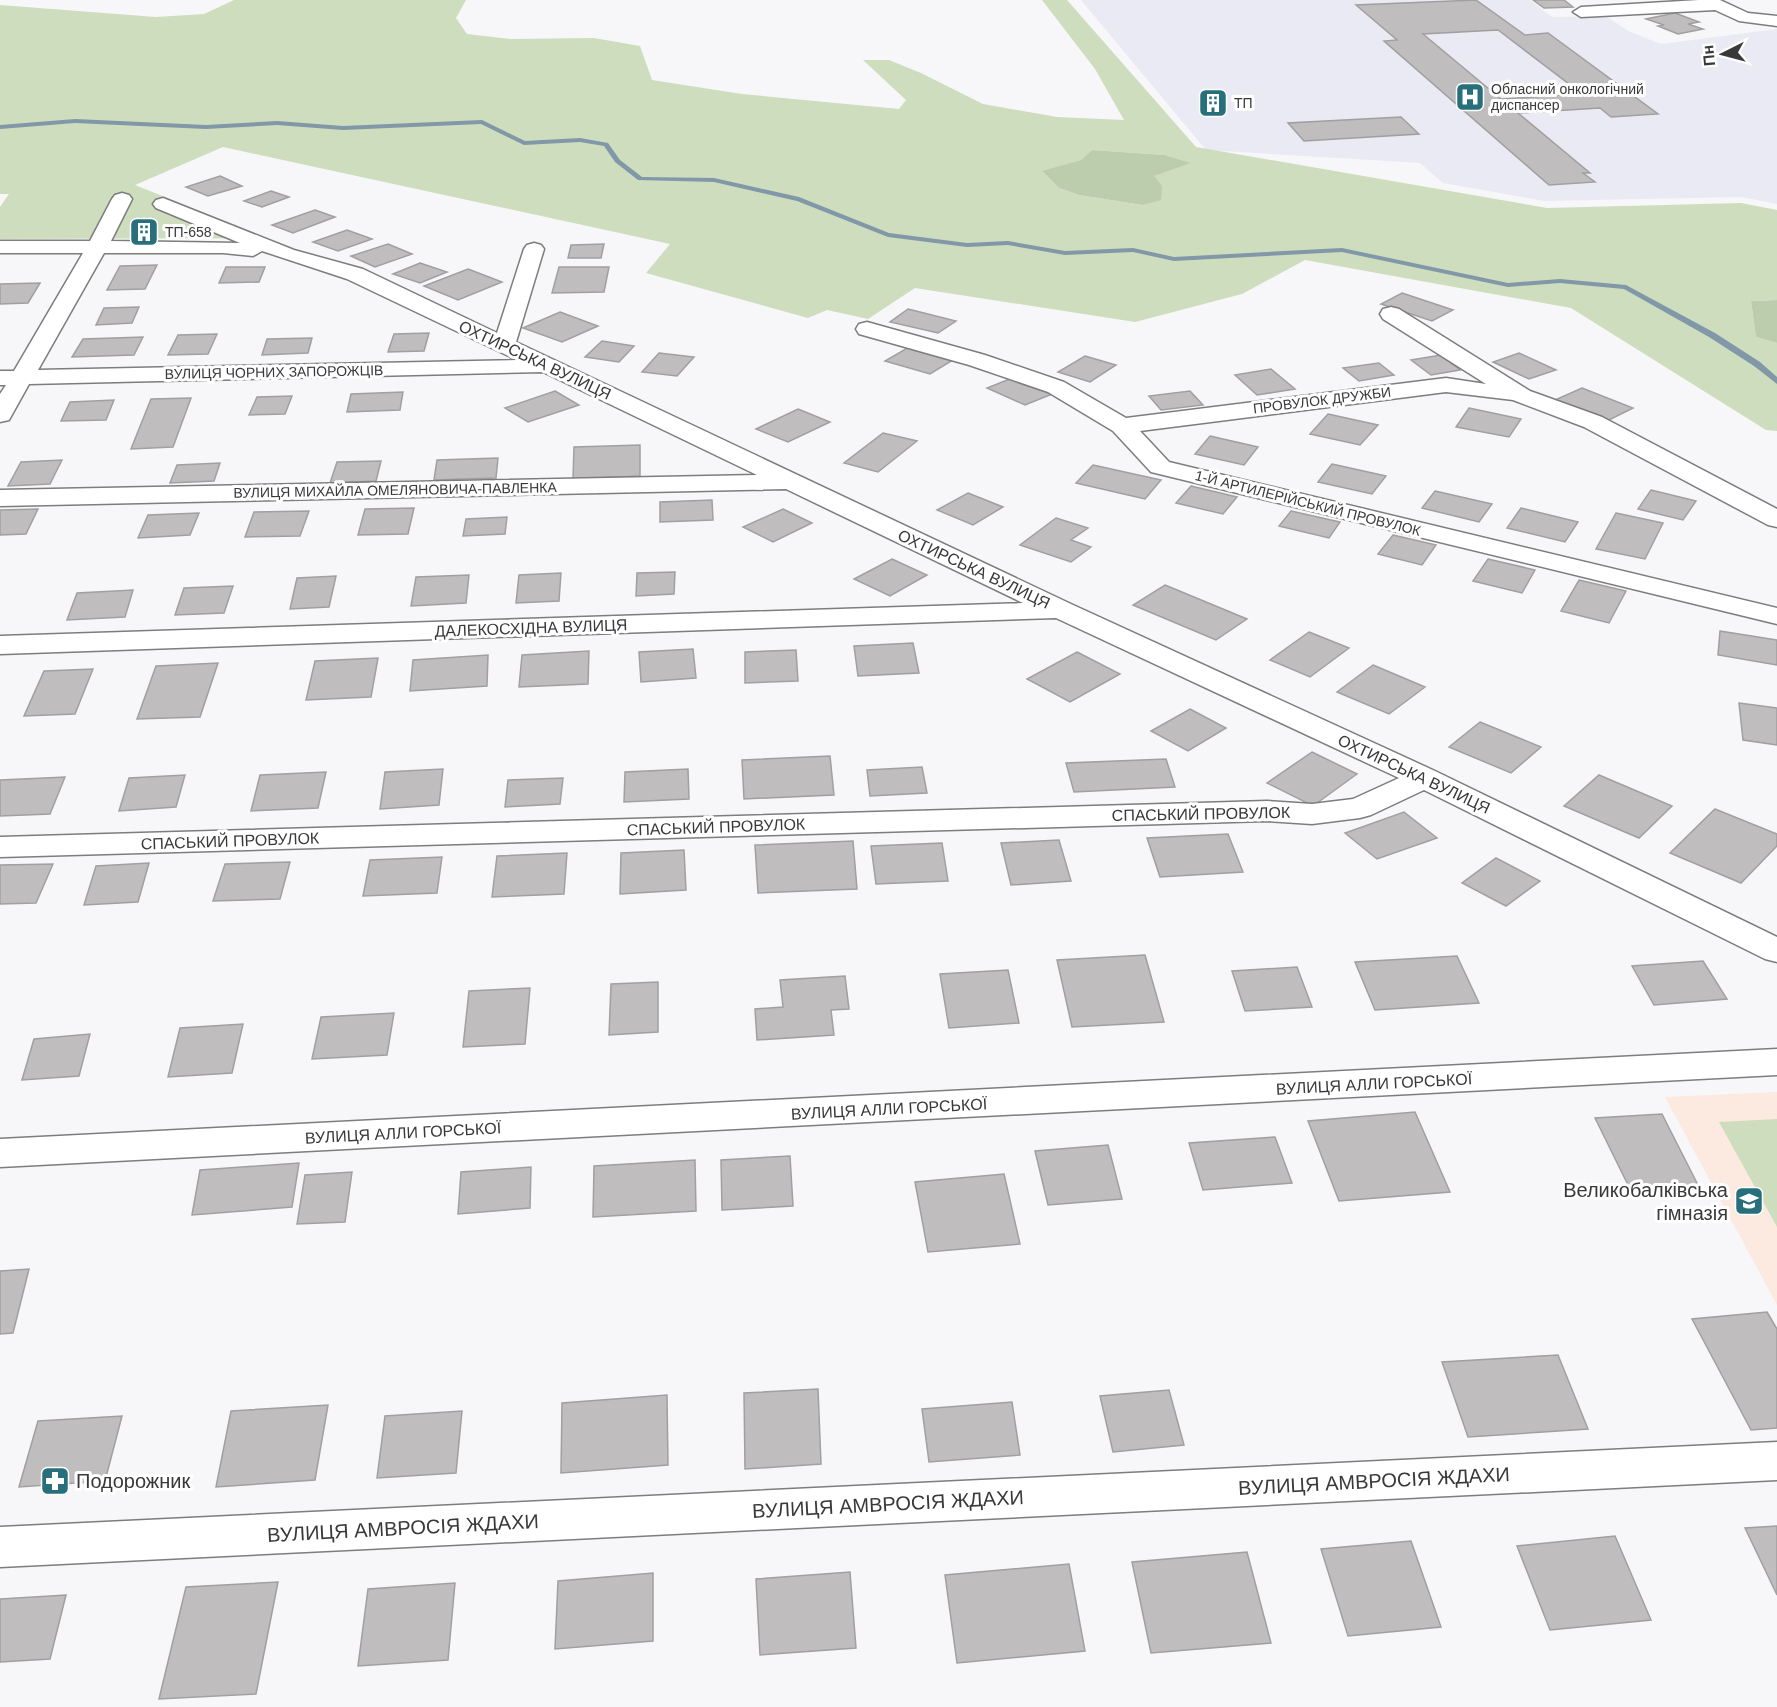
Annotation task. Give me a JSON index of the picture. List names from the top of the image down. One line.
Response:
{"streets":{"street":["ОХТИРСЬКА ВУЛИЦЯ","ВУЛИЦЯ ЧОРНИХ ЗАПОРОЖЦІВ","ПРОВУЛОК ДРУЖБИ","ВУЛИЦЯ МИХАЙЛА ОМЕЛЯНОВИЧА-ПАВЛЕНКА","1-Й АРТИЛЕРІЙСЬКИЙ ПРОВУЛОК","ДАЛЕКОСХІДНА ВУЛИЦЯ","СПАСЬКИЙ ПРОВУЛОК","ВУЛИЦЯ АЛЛИ ГОРСЬКОЇ","ВУЛИЦЯ АМВРОСІЯ ЖДАХИ"]},"crossings":[["ОХТИРСЬКА ВУЛИЦЯ","ВУЛИЦЯ ЧОРНИХ ЗАПОРОЖЦІВ"],["ОХТИРСЬКА ВУЛИЦЯ","ВУЛИЦЯ МИХАЙЛА ОМЕЛЯНОВИЧА-ПАВЛЕНКА"],["ОХТИРСЬКА ВУЛИЦЯ","ДАЛЕКОСХІДНА ВУЛИЦЯ"],["ОХТИРСЬКА ВУЛИЦЯ","СПАСЬКИЙ ПРОВУЛОК"],["ПРОВУЛОК ДРУЖБИ","1-Й АРТИЛЕРІЙСЬКИЙ ПРОВУЛОК"]],"places":{"hospital":["Обласний онкологічний диспансер"],"building":["ТП","ТП-658"],"school or university":["Великобалківська гімназія"],"pharmacy":["Подорожник"]},"north":"left"}
